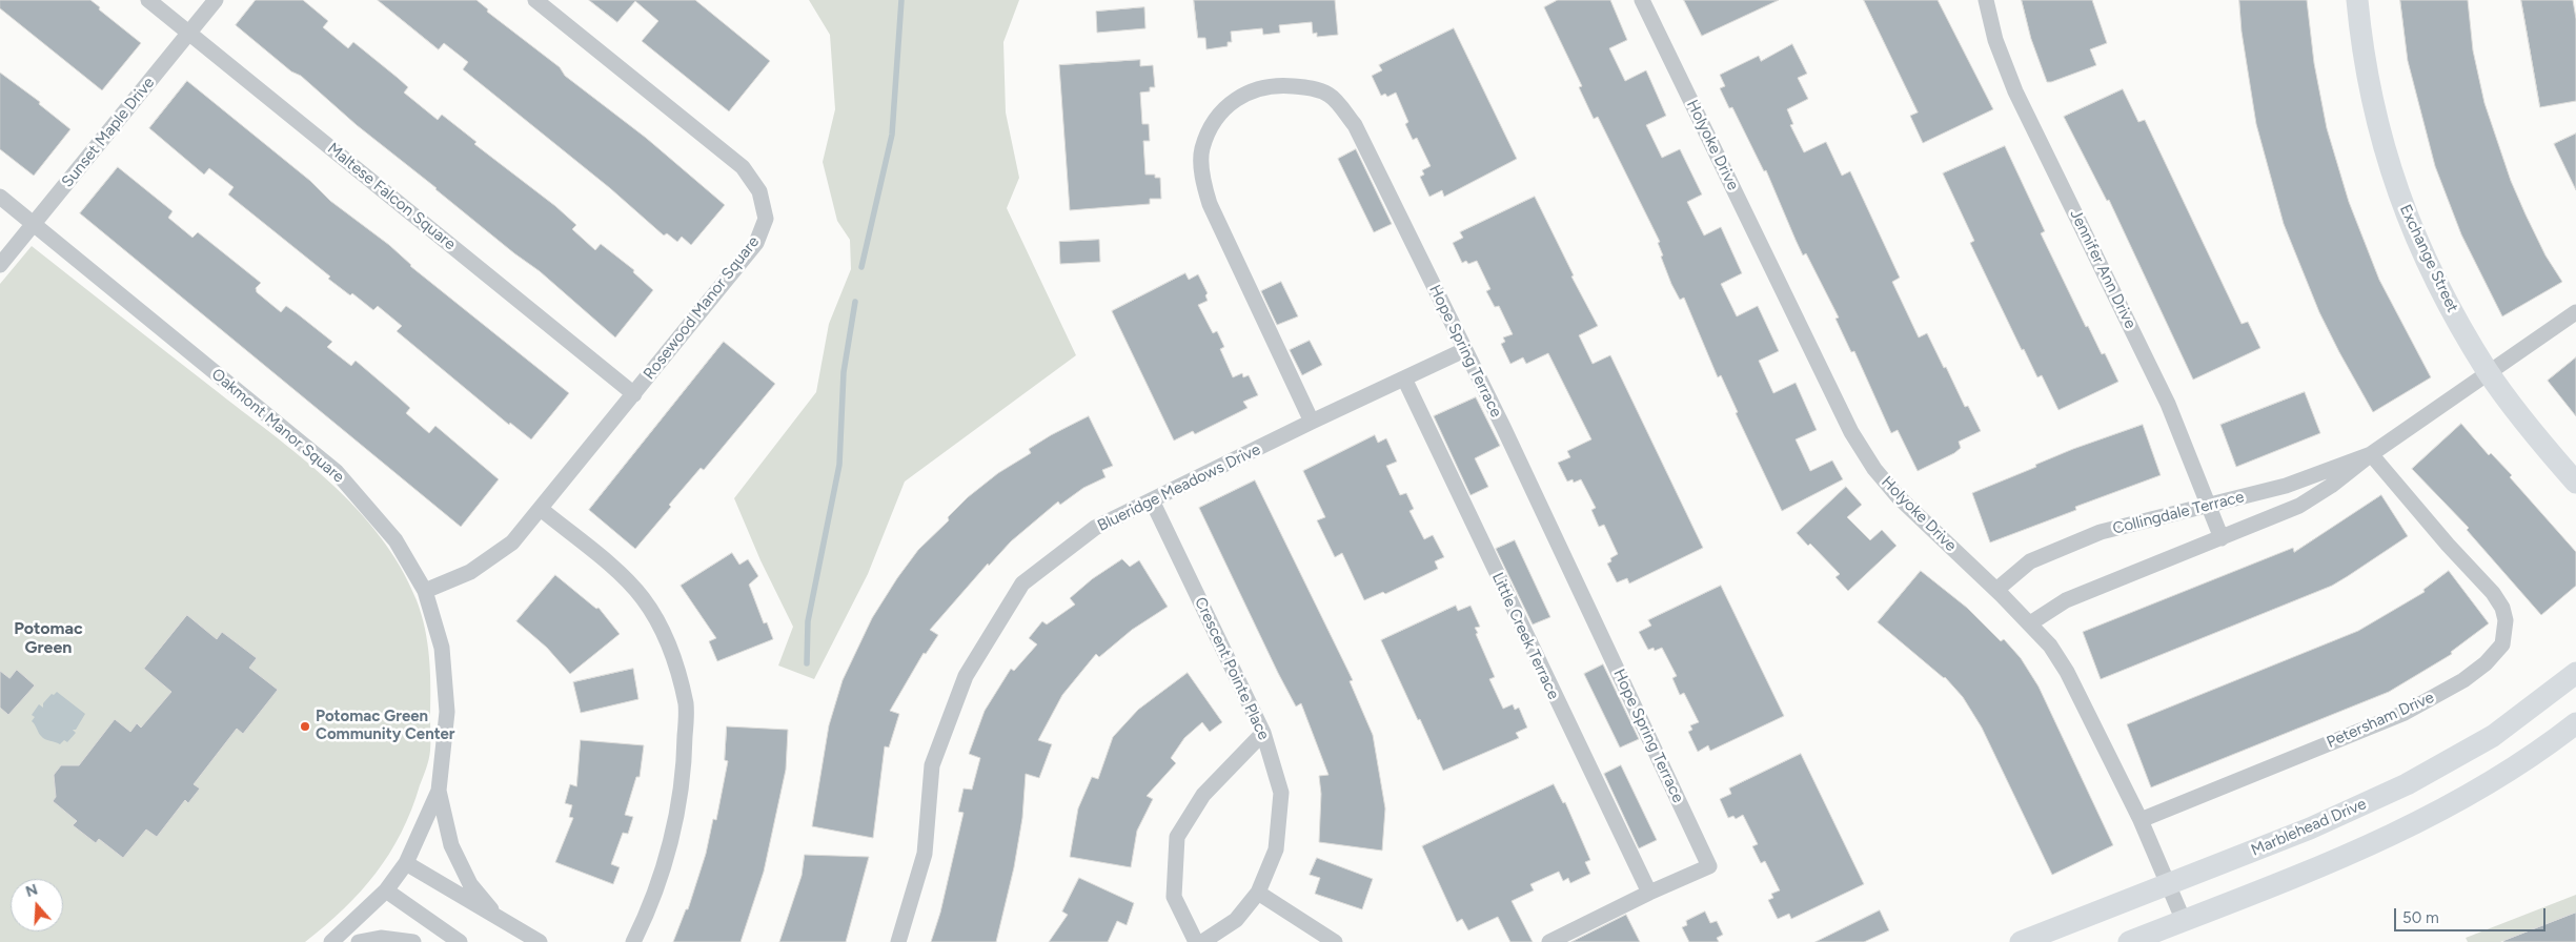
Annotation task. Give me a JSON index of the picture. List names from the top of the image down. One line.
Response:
{"streets":{"street":["Sunset Maple Drive","Holyoke Drive","Maltese Falcon Square","Exchange Street","Jennifer Ann Drive","Rosewood Manor Square","Hope Spring Terrace","Oakmont Manor Square","Blueridge Meadows Drive","Collingdale Terrace","Little Creek Terrace","Crescent Pointe Place","Petersham Drive","Marblehead Drive"]},"crossings":[["Sunset Maple Drive","Maltese Falcon Square"],["Sunset Maple Drive","Oakmont Manor Square"],["Holyoke Drive","Collingdale Terrace"],["Holyoke Drive","Petersham Drive"],["Holyoke Drive","Marblehead Drive"],["Maltese Falcon Square","Rosewood Manor Square"],["Exchange Street","Collingdale Terrace"],["Jennifer Ann Drive","Collingdale Terrace"],["Rosewood Manor Square","Oakmont Manor Square"],["Hope Spring Terrace","Blueridge Meadows Drive"],["Hope Spring Terrace","Little Creek Terrace"],["Blueridge Meadows Drive","Little Creek Terrace"],["Blueridge Meadows Drive","Crescent Pointe Place"],["Collingdale Terrace","Petersham Drive"]],"districts":["Potomac Green"],"places":["Potomac Green Community Center"],"scale_bar":"50 m","north":"top"}
